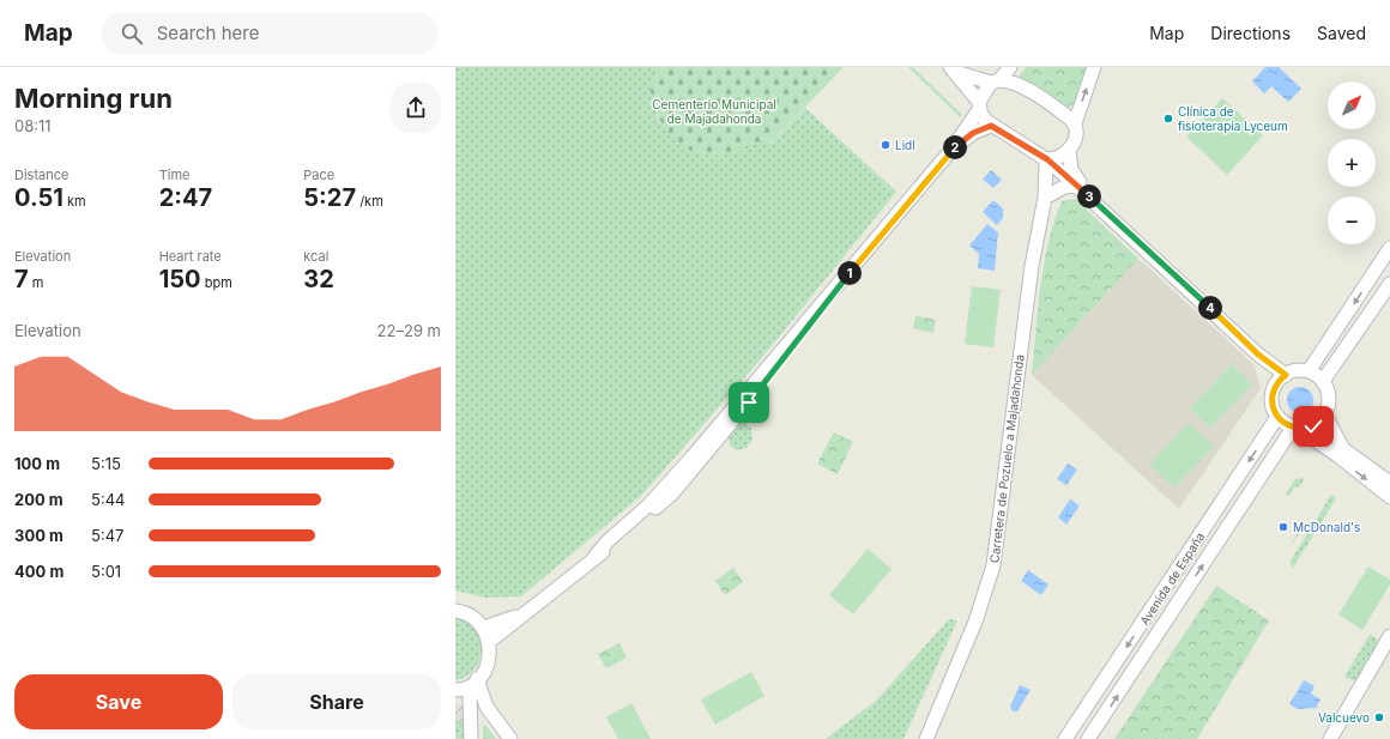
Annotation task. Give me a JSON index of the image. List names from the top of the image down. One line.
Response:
{"streets":{"street":["Carretera de Pozuelo a Majadahonda","Avenida de España"]},"parks":["Cementerio Municipal de Majadahonda"],"places":["Clínica de fisioterapia Lyceum","Lidl","McDonald's","Valcuevo"],"north":"top right","page":{"header":"Map","search":"Search here","nav":["Map","Directions","Saved"],"heading":["Morning run","08:11"],"map_buttons":["+","−"],"pins":["2","3","1","4"],"stats":[["Distance","0.51 km"],["Time","2:47"],["Pace","5:27 /km"],["Elevation","7 m"],["Heart rate","150 bpm"],["kcal","32"]],"chart":["Elevation","22–29 m"],"list":[{"name":"100 m","note":"5:15"},{"name":"200 m","note":"5:44"},{"name":"300 m","note":"5:47"},{"name":"400 m","note":"5:01"}],"buttons":["Save","Share"]}}
